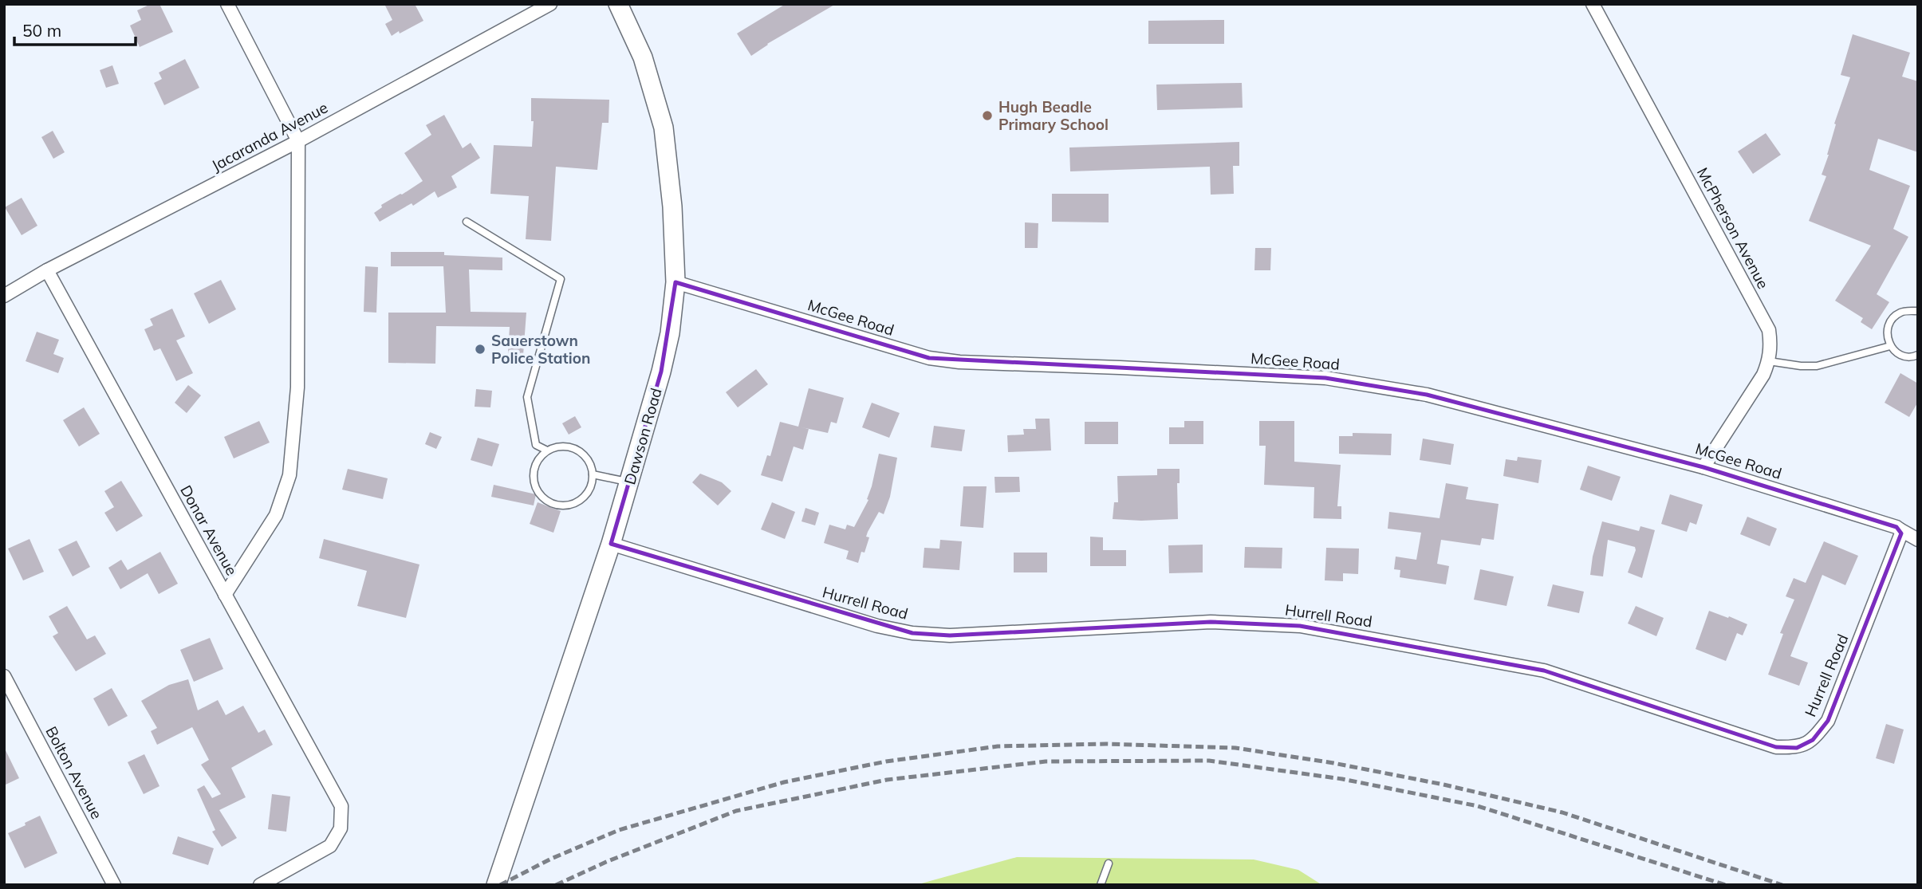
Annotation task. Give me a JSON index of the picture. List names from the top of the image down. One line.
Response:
{"streets":{"street":["Jacaranda Avenue","McPherson Avenue","McGee Road","Dawson Road","Donar Avenue","Hurrell Road","Bolton Avenue"]},"crossings":[["Jacaranda Avenue","Donar Avenue"],["McPherson Avenue","McGee Road"],["McGee Road","Dawson Road"],["McGee Road","Hurrell Road"],["Dawson Road","Hurrell Road"]],"places":["Hugh Beadle Primary School","Sauerstown Police Station"],"scale_bar":"50 m"}
